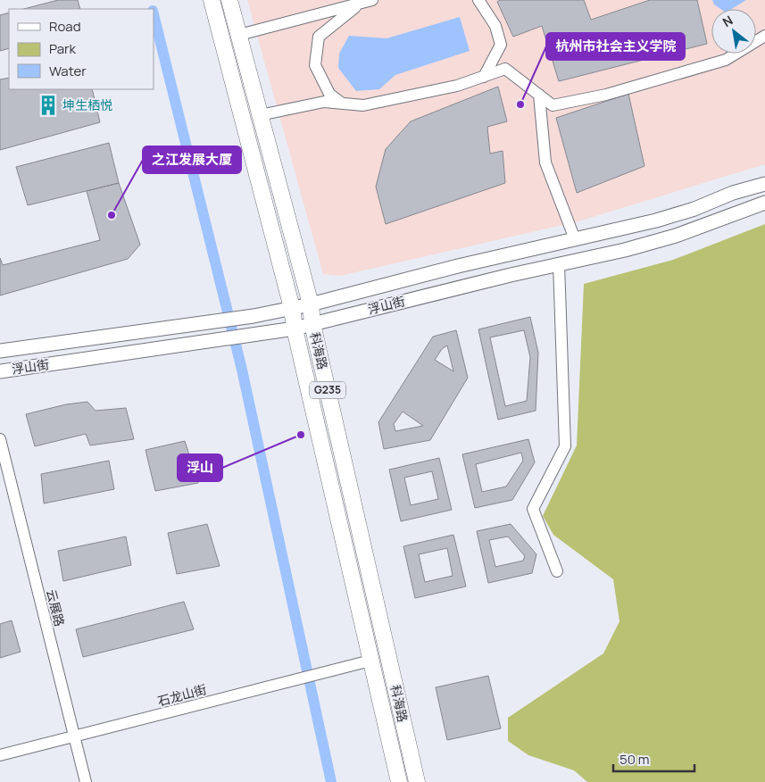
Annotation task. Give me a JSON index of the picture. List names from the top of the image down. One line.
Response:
{"streets":{"highway":["科海路","G235"],"main road":["浮山街"],"street":["云展路","石龙山街"]},"crossings":[["浮山街","科海路"],["科海路","石龙山街"],["云展路","石龙山街"]],"places":{"other":["杭州市社会主义学院","之江发展大厦","浮山"],"building":["坤生栖悦"]},"legend":["Road","Park","Water"],"scale_bar":"50 m","north":"top left"}
